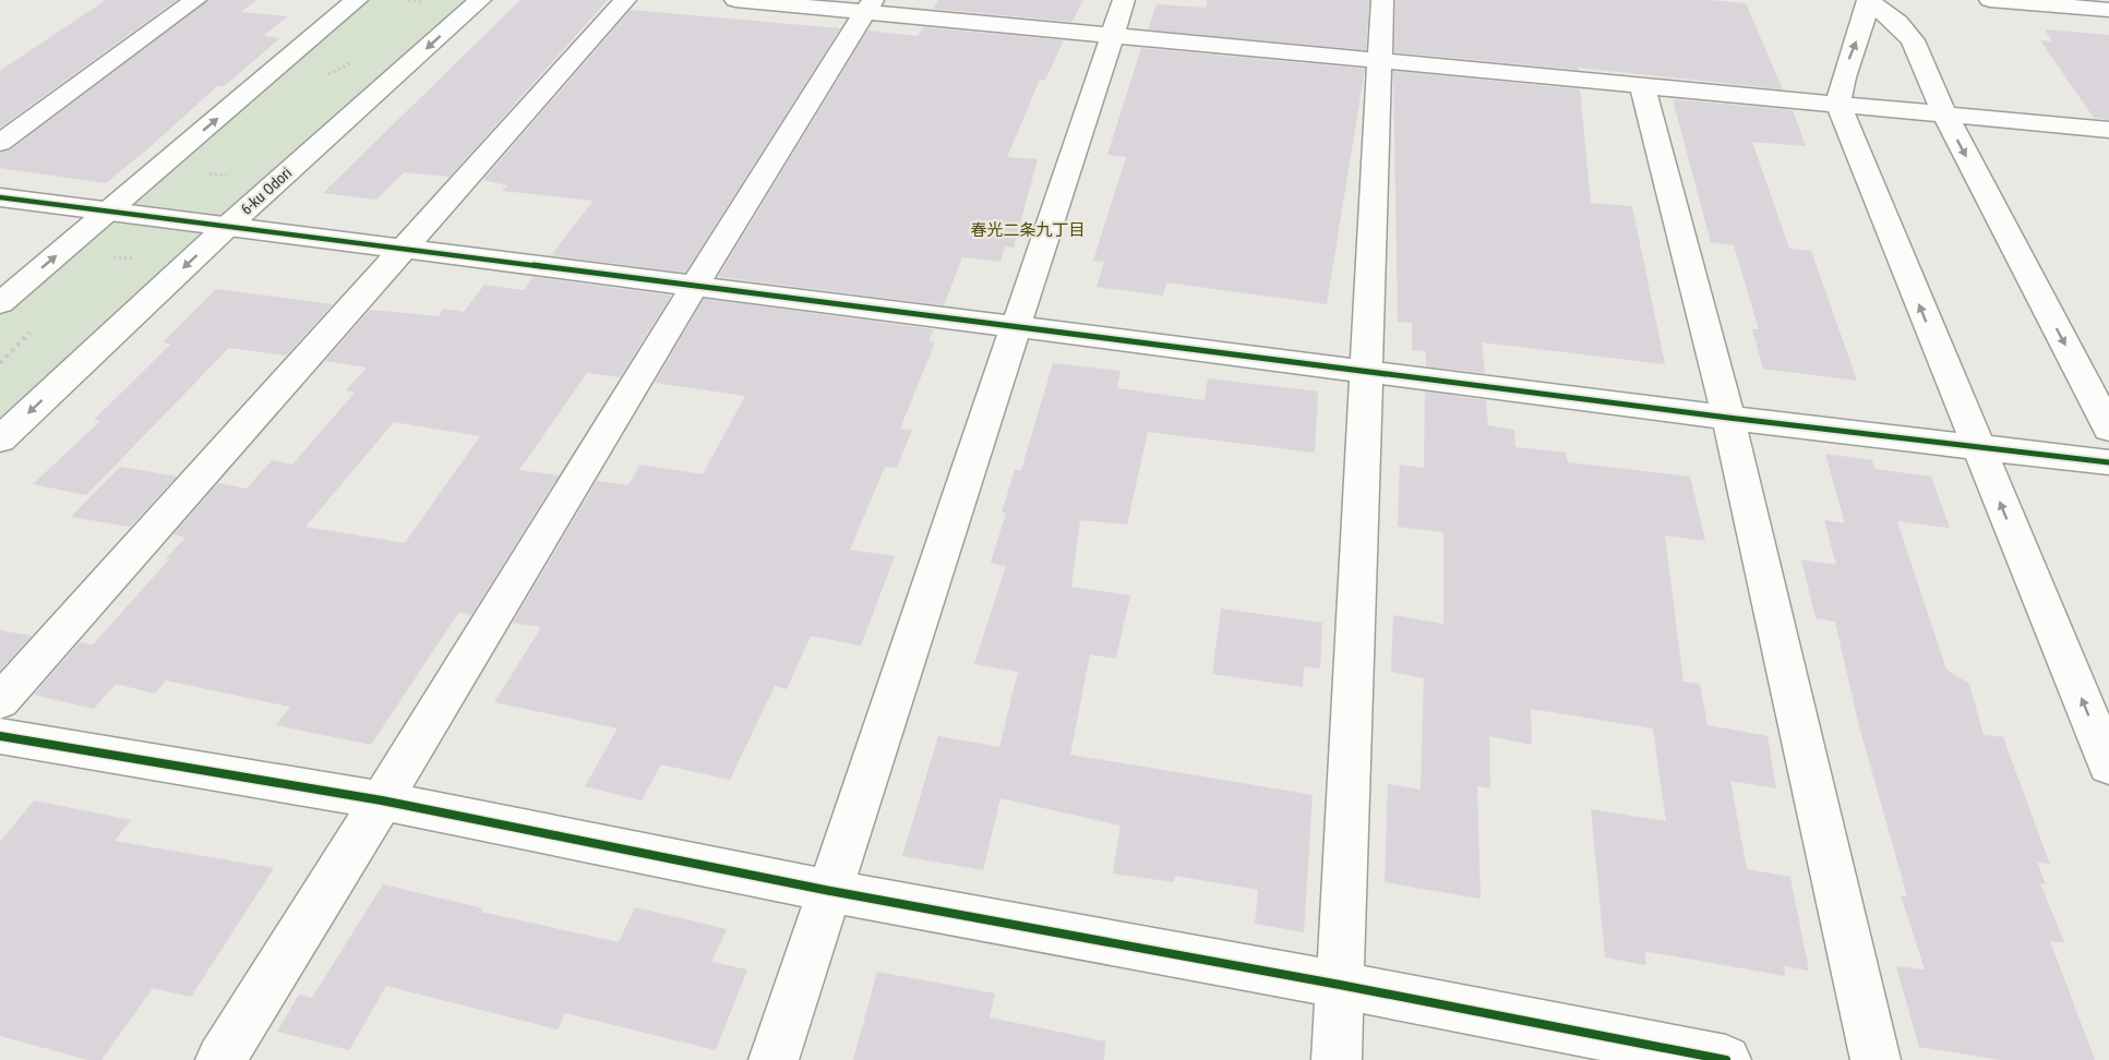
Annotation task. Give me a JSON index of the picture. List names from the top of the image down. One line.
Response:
{"streets":{"street":["6-ku Odori"]},"districts":["春光二条九丁目"]}
